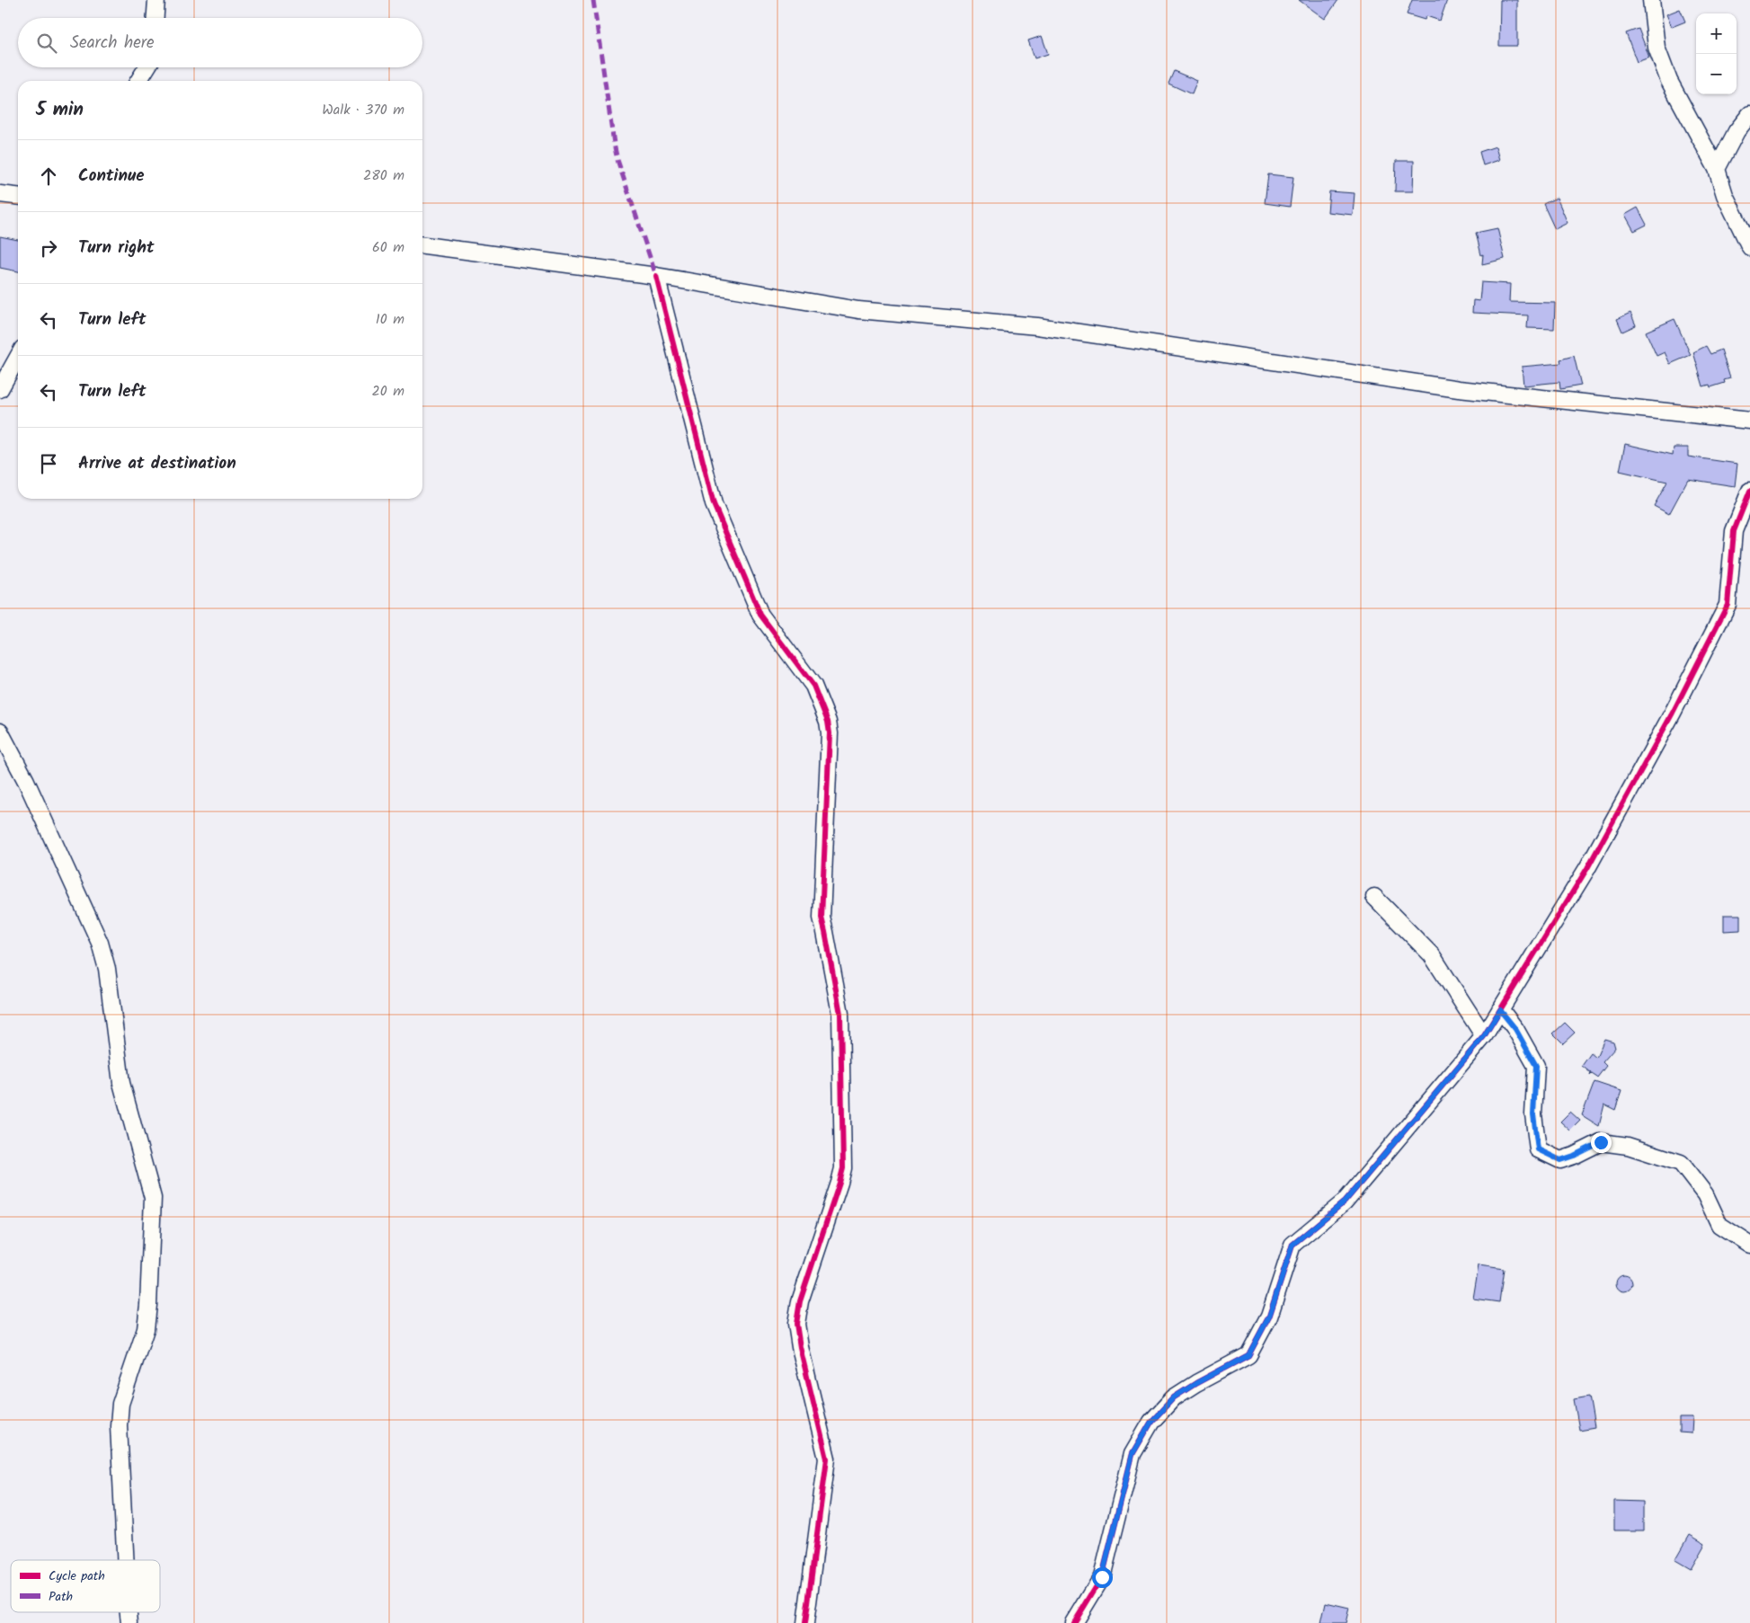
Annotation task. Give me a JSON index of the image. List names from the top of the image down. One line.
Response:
{"legend":["Cycle path","Path"],"page":{"map_buttons":["+","−"],"search":"Search here","heading":["5 min","Walk · 370 m"],"list":[["Continue","280 m"],["Turn right","60 m"],["Turn left","10 m"],["Turn left","20 m"],"Arrive at destination"]}}
